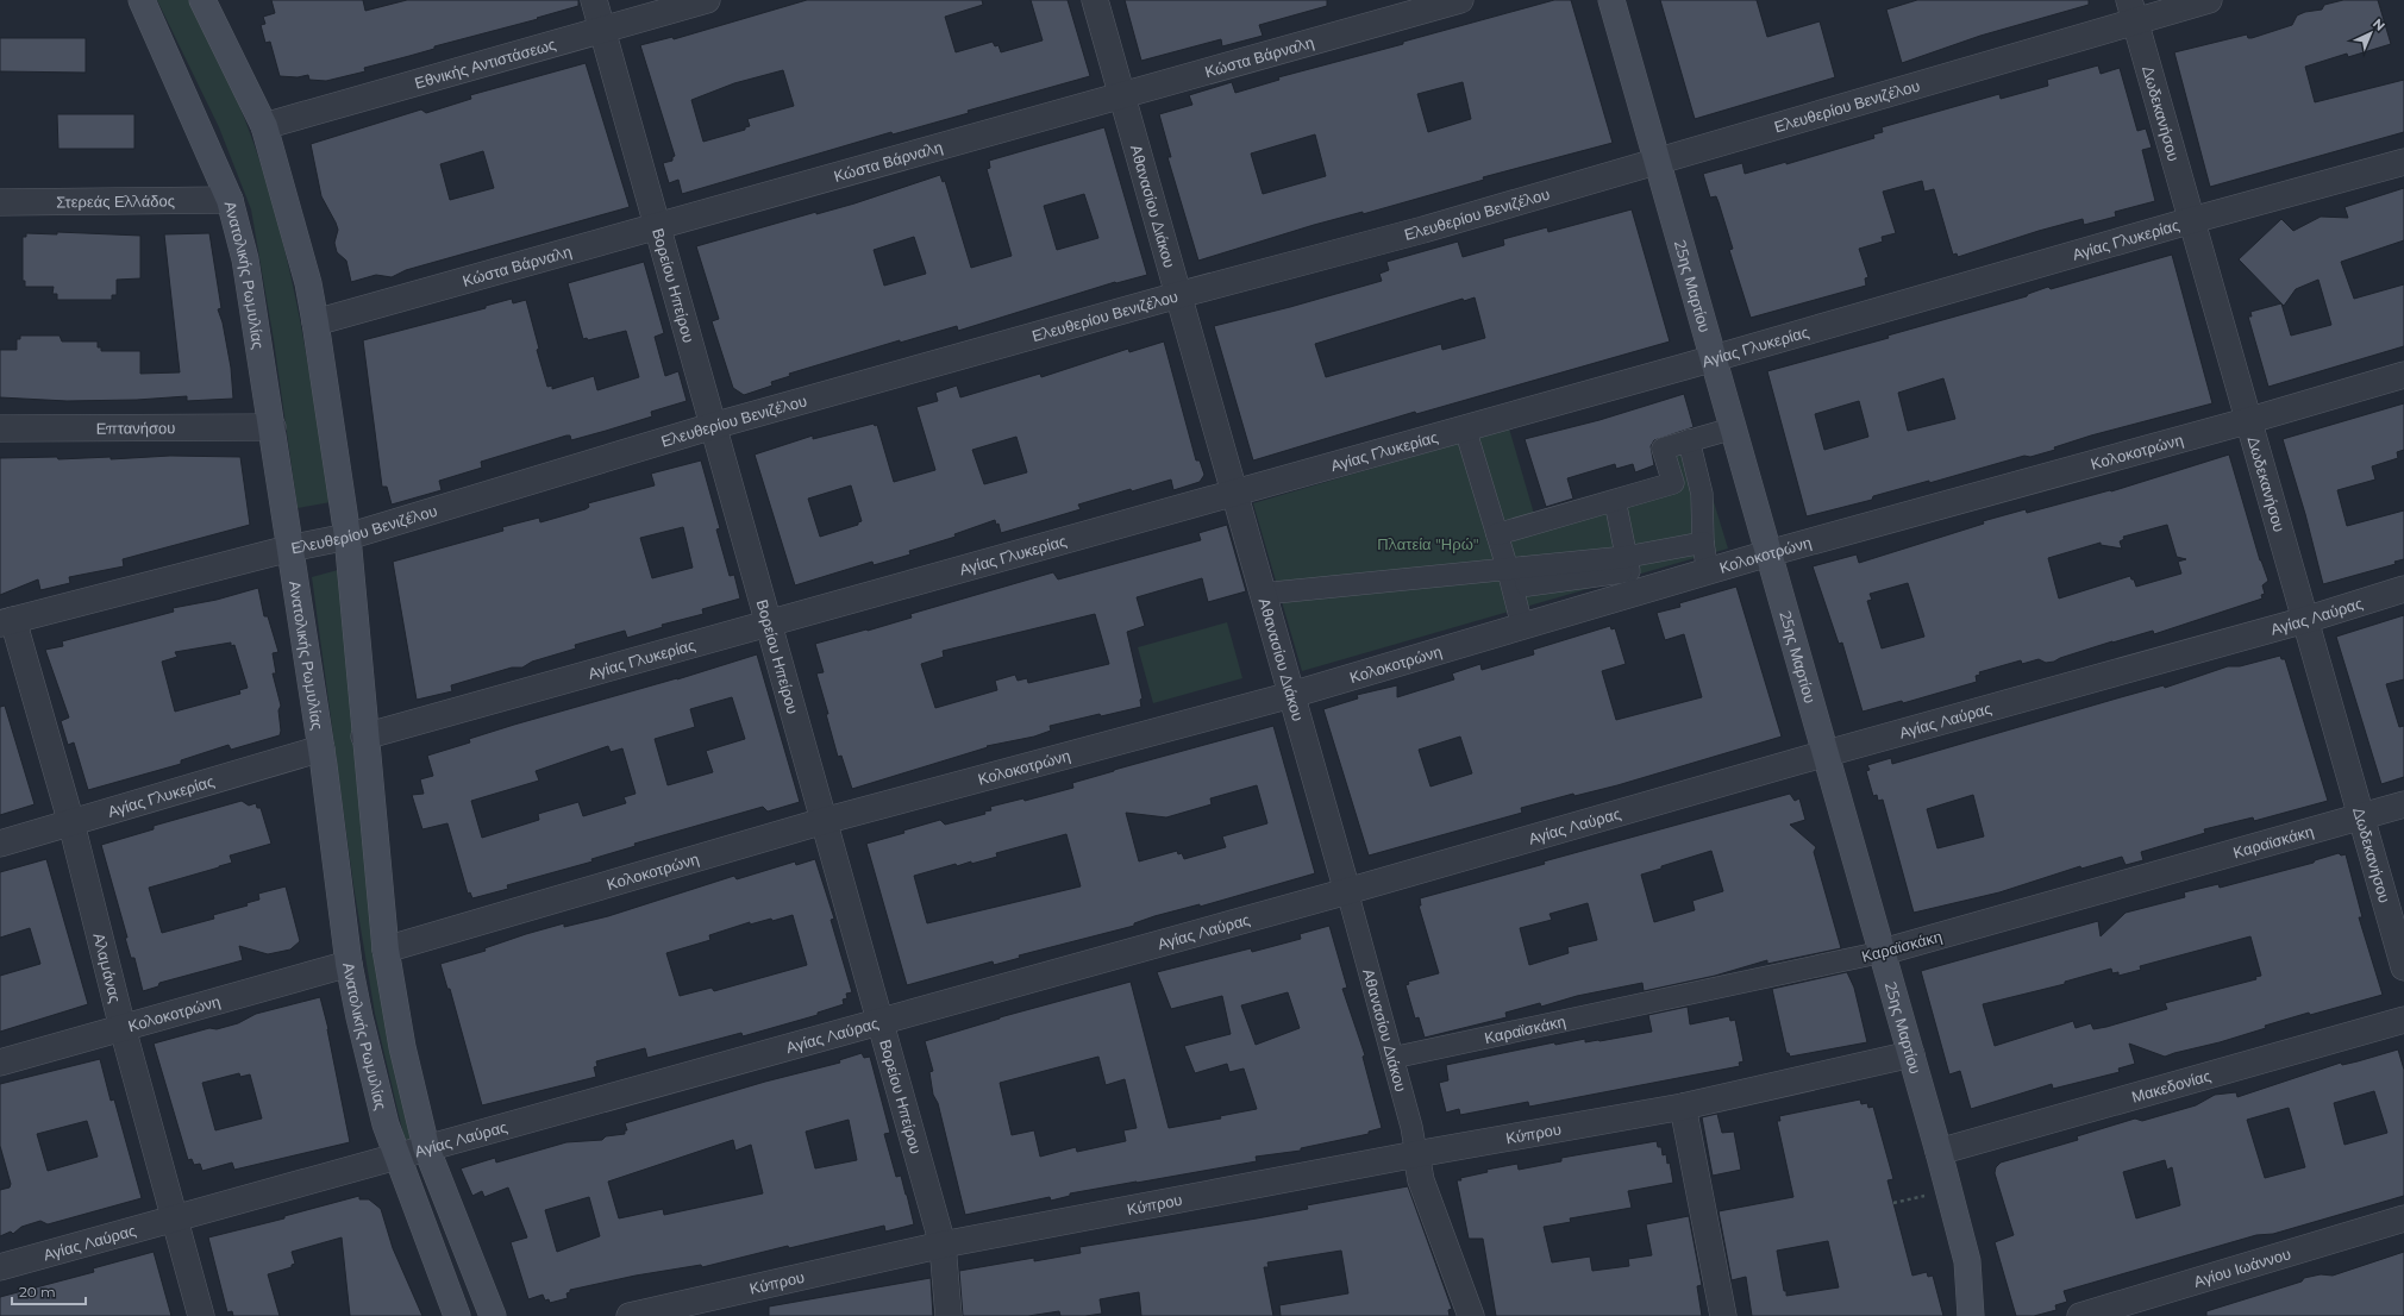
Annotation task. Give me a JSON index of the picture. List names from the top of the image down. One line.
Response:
{"streets":{"main road":["Ανατολικής Ρωμυλίας","25ης Μαρτίου"],"street":["Κώστα Βάρναλη","Εθνικής Αντιστάσεως","Ελευθερίου Βενιζέλου","Δωδεκανήσου","Στερεάς Ελλάδος","Αθανασίου Διάκου","Αγίας Γλυκερίας","Βορείου Ηπείρου","Επτανήσου","Κολοκοτρώνη","Αγίας Λαύρας","Καραϊσκάκη","Αλαμάνας","Μακεδονίας","Κύπρου","Αγίου Ιωάννου"]},"crossings":[["Κώστα Βάρναλη","Αθανασίου Διάκου"],["Κώστα Βάρναλη","Βορείου Ηπείρου"],["Εθνικής Αντιστάσεως","Βορείου Ηπείρου"],["Ελευθερίου Βενιζέλου","Δωδεκανήσου"],["Ελευθερίου Βενιζέλου","Αθανασίου Διάκου"],["Ελευθερίου Βενιζέλου","Ανατολικής Ρωμυλίας"],["Ελευθερίου Βενιζέλου","Βορείου Ηπείρου"],["Ελευθερίου Βενιζέλου","25ης Μαρτίου"],["Ελευθερίου Βενιζέλου","Αλαμάνας"],["Δωδεκανήσου","Αγίας Γλυκερίας"],["Δωδεκανήσου","Κολοκοτρώνη"],["Δωδεκανήσου","Αγίας Λαύρας"],["Δωδεκανήσου","Καραϊσκάκη"],["Στερεάς Ελλάδος","Ανατολικής Ρωμυλίας"],["Αθανασίου Διάκου","Αγίας Γλυκερίας"],["Αθανασίου Διάκου","Κολοκοτρώνη"],["Αθανασίου Διάκου","Αγίας Λαύρας"],["Αθανασίου Διάκου","Καραϊσκάκη"],["Αθανασίου Διάκου","Κύπρου"],["Αγίας Γλυκερίας","Ανατολικής Ρωμυλίας"],["Αγίας Γλυκερίας","Βορείου Ηπείρου"],["Αγίας Γλυκερίας","25ης Μαρτίου"],["Αγίας Γλυκερίας","Αλαμάνας"],["Ανατολικής Ρωμυλίας","Επτανήσου"],["Ανατολικής Ρωμυλίας","Κολοκοτρώνη"],["Ανατολικής Ρωμυλίας","Αγίας Λαύρας"],["Βορείου Ηπείρου","Κολοκοτρώνη"],["Βορείου Ηπείρου","Αγίας Λαύρας"],["Βορείου Ηπείρου","Κύπρου"],["25ης Μαρτίου","Κολοκοτρώνη"],["25ης Μαρτίου","Αγίας Λαύρας"],["25ης Μαρτίου","Καραϊσκάκη"],["25ης Μαρτίου","Μακεδονίας"],["25ης Μαρτίου","Κύπρου"],["Κολοκοτρώνη","Αλαμάνας"],["Αγίας Λαύρας","Αλαμάνας"]],"parks":["Πλατεία \"Ηρώ\""],"scale_bar":"20 m","north":"top right"}
